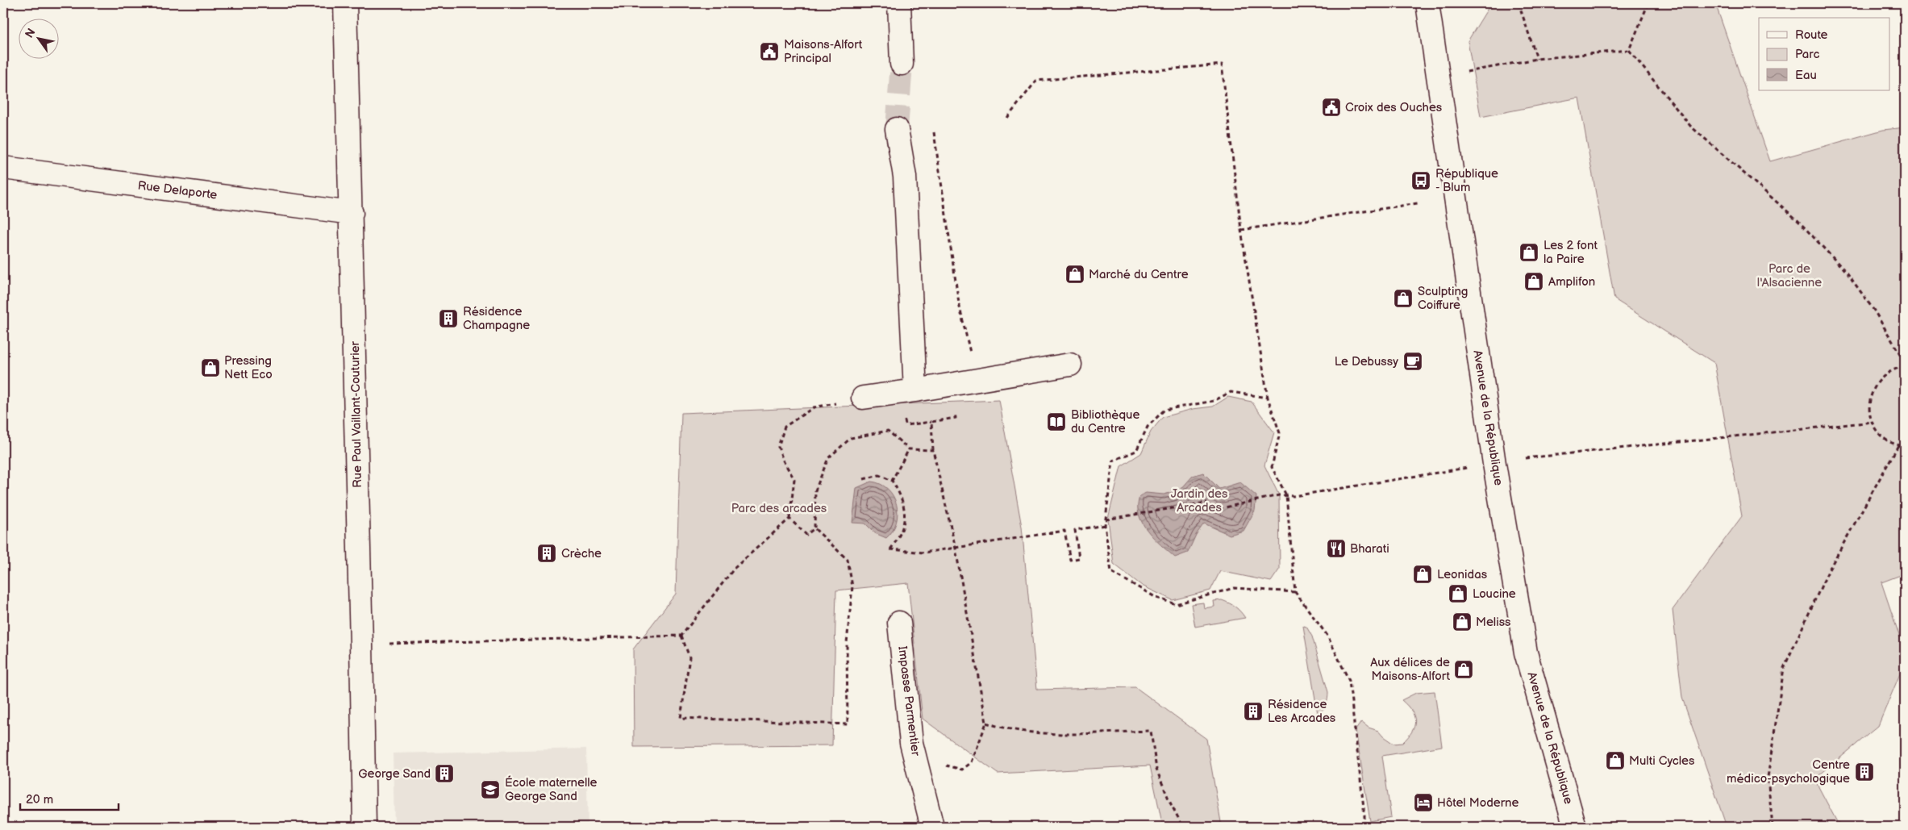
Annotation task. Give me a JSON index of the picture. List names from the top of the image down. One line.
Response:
{"streets":{"street":["Rue Delaporte","Rue Paul Vaillant-Couturier","Avenue de la République","Impasse Parmentier"]},"crossings":[["Rue Delaporte","Rue Paul Vaillant-Couturier"]],"parks":["Parc de l'Alsacienne","Jardin des Arcades","Parc des arcades"],"places":{"public building":["Maisons-Alfort Principal","Croix des Ouches"],"bus stop":["République - Blum"],"shop":["Les 2 font la Paire","Marché du Centre","Amplifon","Sculpting Coiffure","Pressing Nett Eco","Leonidas","Loucine","Meliss","Aux délices de Maisons-Alfort","Multi Cycles"],"building":["Résidence Champagne","Crèche","Résidence Les Arcades","Centre médico-psychologique","George Sand"],"cafe":["Le Debussy"],"library":["Bibliothèque du Centre"],"restaurant":["Bharati"],"school or university":["École maternelle George Sand"],"hotel":["Hôtel Moderne"]},"legend":["Route","Parc","Eau"],"scale_bar":"20 m","north":"top left"}
